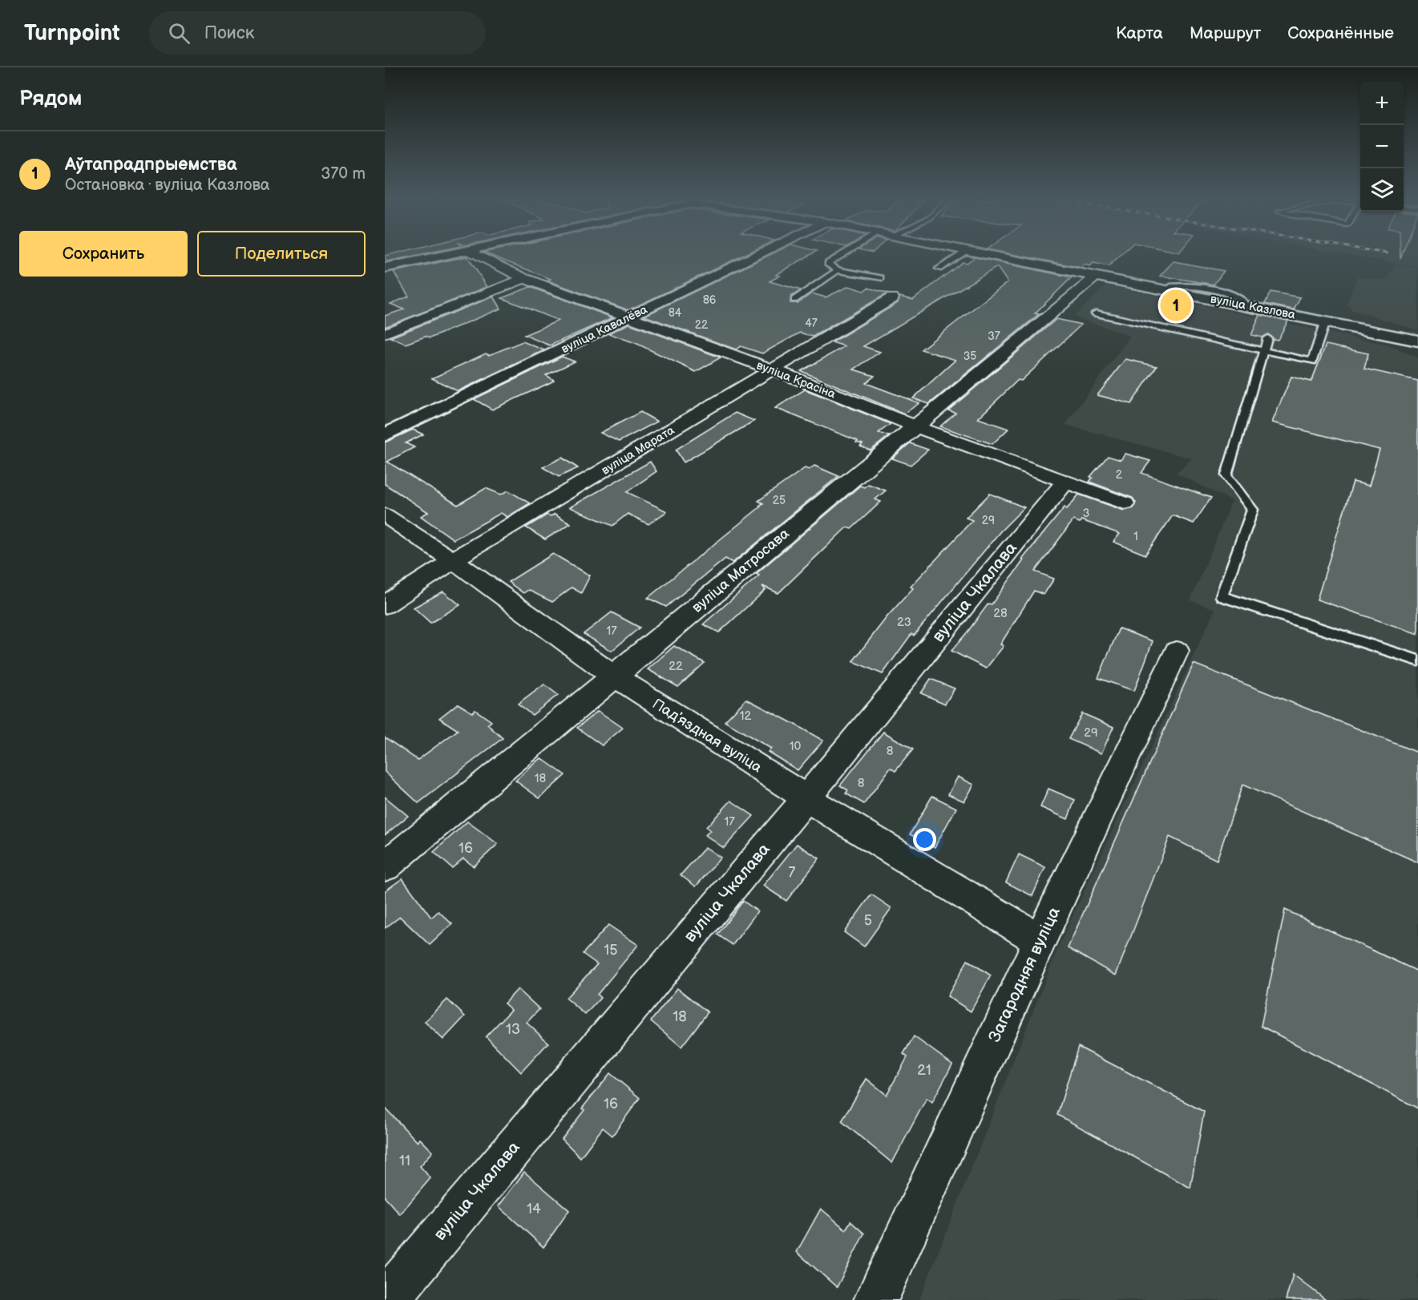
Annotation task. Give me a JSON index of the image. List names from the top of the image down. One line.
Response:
{"streets":{"main road":["вуліца Казлова","вуліца Кавалёва"],"street":["вуліца Красіна","вуліца Марата","вуліца Матросава","вуліца Чкалава","Падʼяздная вуліца","Загародняя вуліца"]},"crossings":[["вуліца Казлова","вуліца Матросава"],["вуліца Кавалёва","вуліца Красіна"],["вуліца Красіна","вуліца Марата"],["вуліца Красіна","вуліца Матросава"],["вуліца Красіна","вуліца Чкалава"],["вуліца Марата","Падʼяздная вуліца"],["вуліца Матросава","Падʼяздная вуліца"],["вуліца Чкалава","Падʼяздная вуліца"],["Падʼяздная вуліца","Загародняя вуліца"]],"house_numbers":["86","84","47","22","37","35","2","25","3","29","1","28","23","17","22","12","29","10","8","18","8","17","16","7","5","15","18","13","21","16","11","14"],"page":{"header":"Turnpoint","search":"Поиск","nav":["Карта","Маршрут","Сохранённые"],"heading":"Рядом","map_buttons":["+","−"],"list":[{"mark":"1","name":"Аўтапрадпрыемства","note":"Остановка · вуліца Казлова","value":"370 m"}],"buttons":["Сохранить","Поделиться"],"pins":"1"}}
